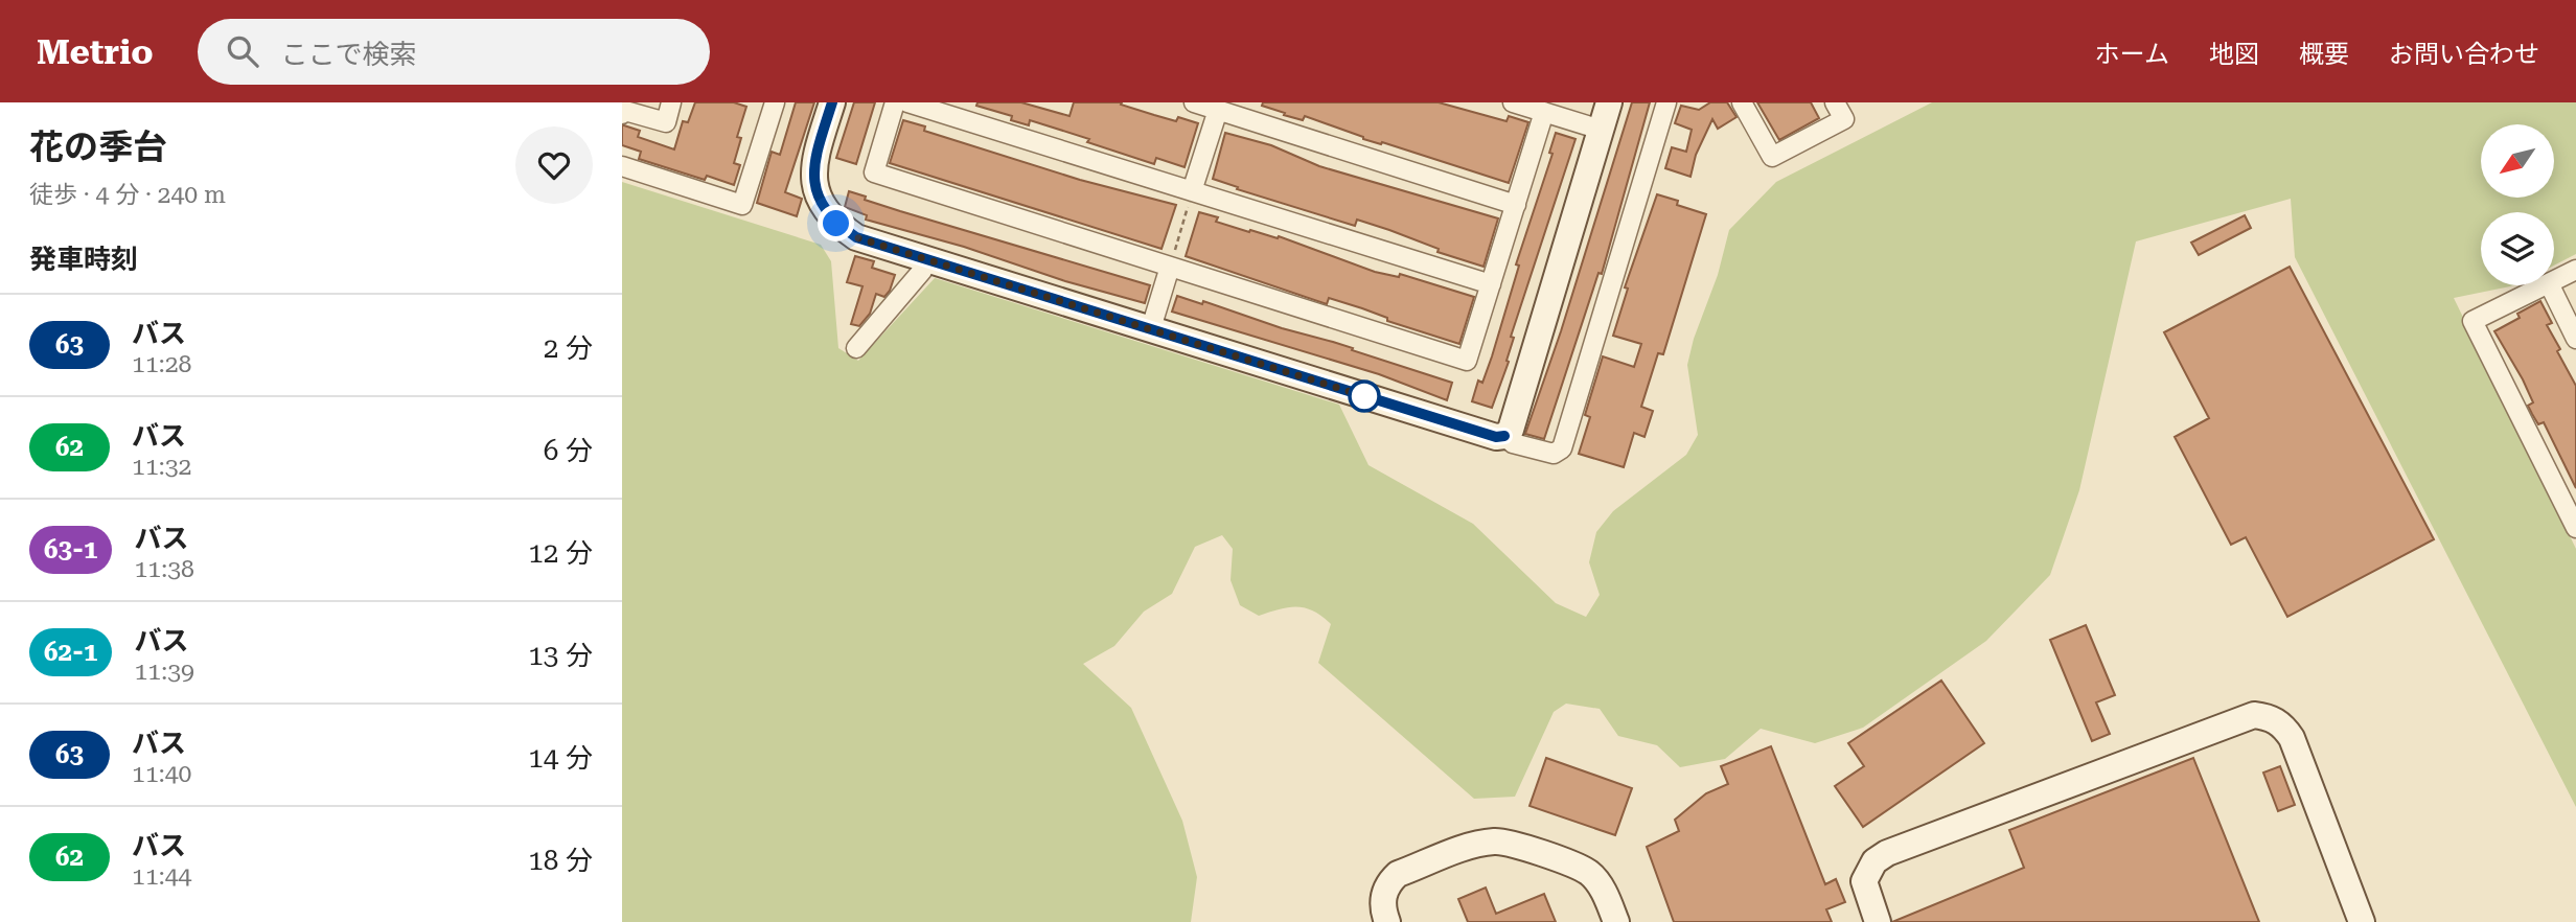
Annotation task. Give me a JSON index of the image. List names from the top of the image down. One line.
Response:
{"lines":["bus line 63"],"north":"bottom left","page":{"header":"Metrio","search":"ここで検索","nav":["ホーム","地図","概要","お問い合わせ"],"heading":[["花の季台","徒歩 · 4 分 · 240 m"],"発車時刻"],"list":[{"mark":"63","name":"バス","note":"11:28","value":"2 分"},{"mark":"62","name":"バス","note":"11:32","value":"6 分"},{"mark":"63-1","name":"バス","note":"11:38","value":"12 分"},{"mark":"62-1","name":"バス","note":"11:39","value":"13 分"},{"mark":"63","name":"バス","note":"11:40","value":"14 分"},{"mark":"62","name":"バス","note":"11:44","value":"18 分"}]}}
